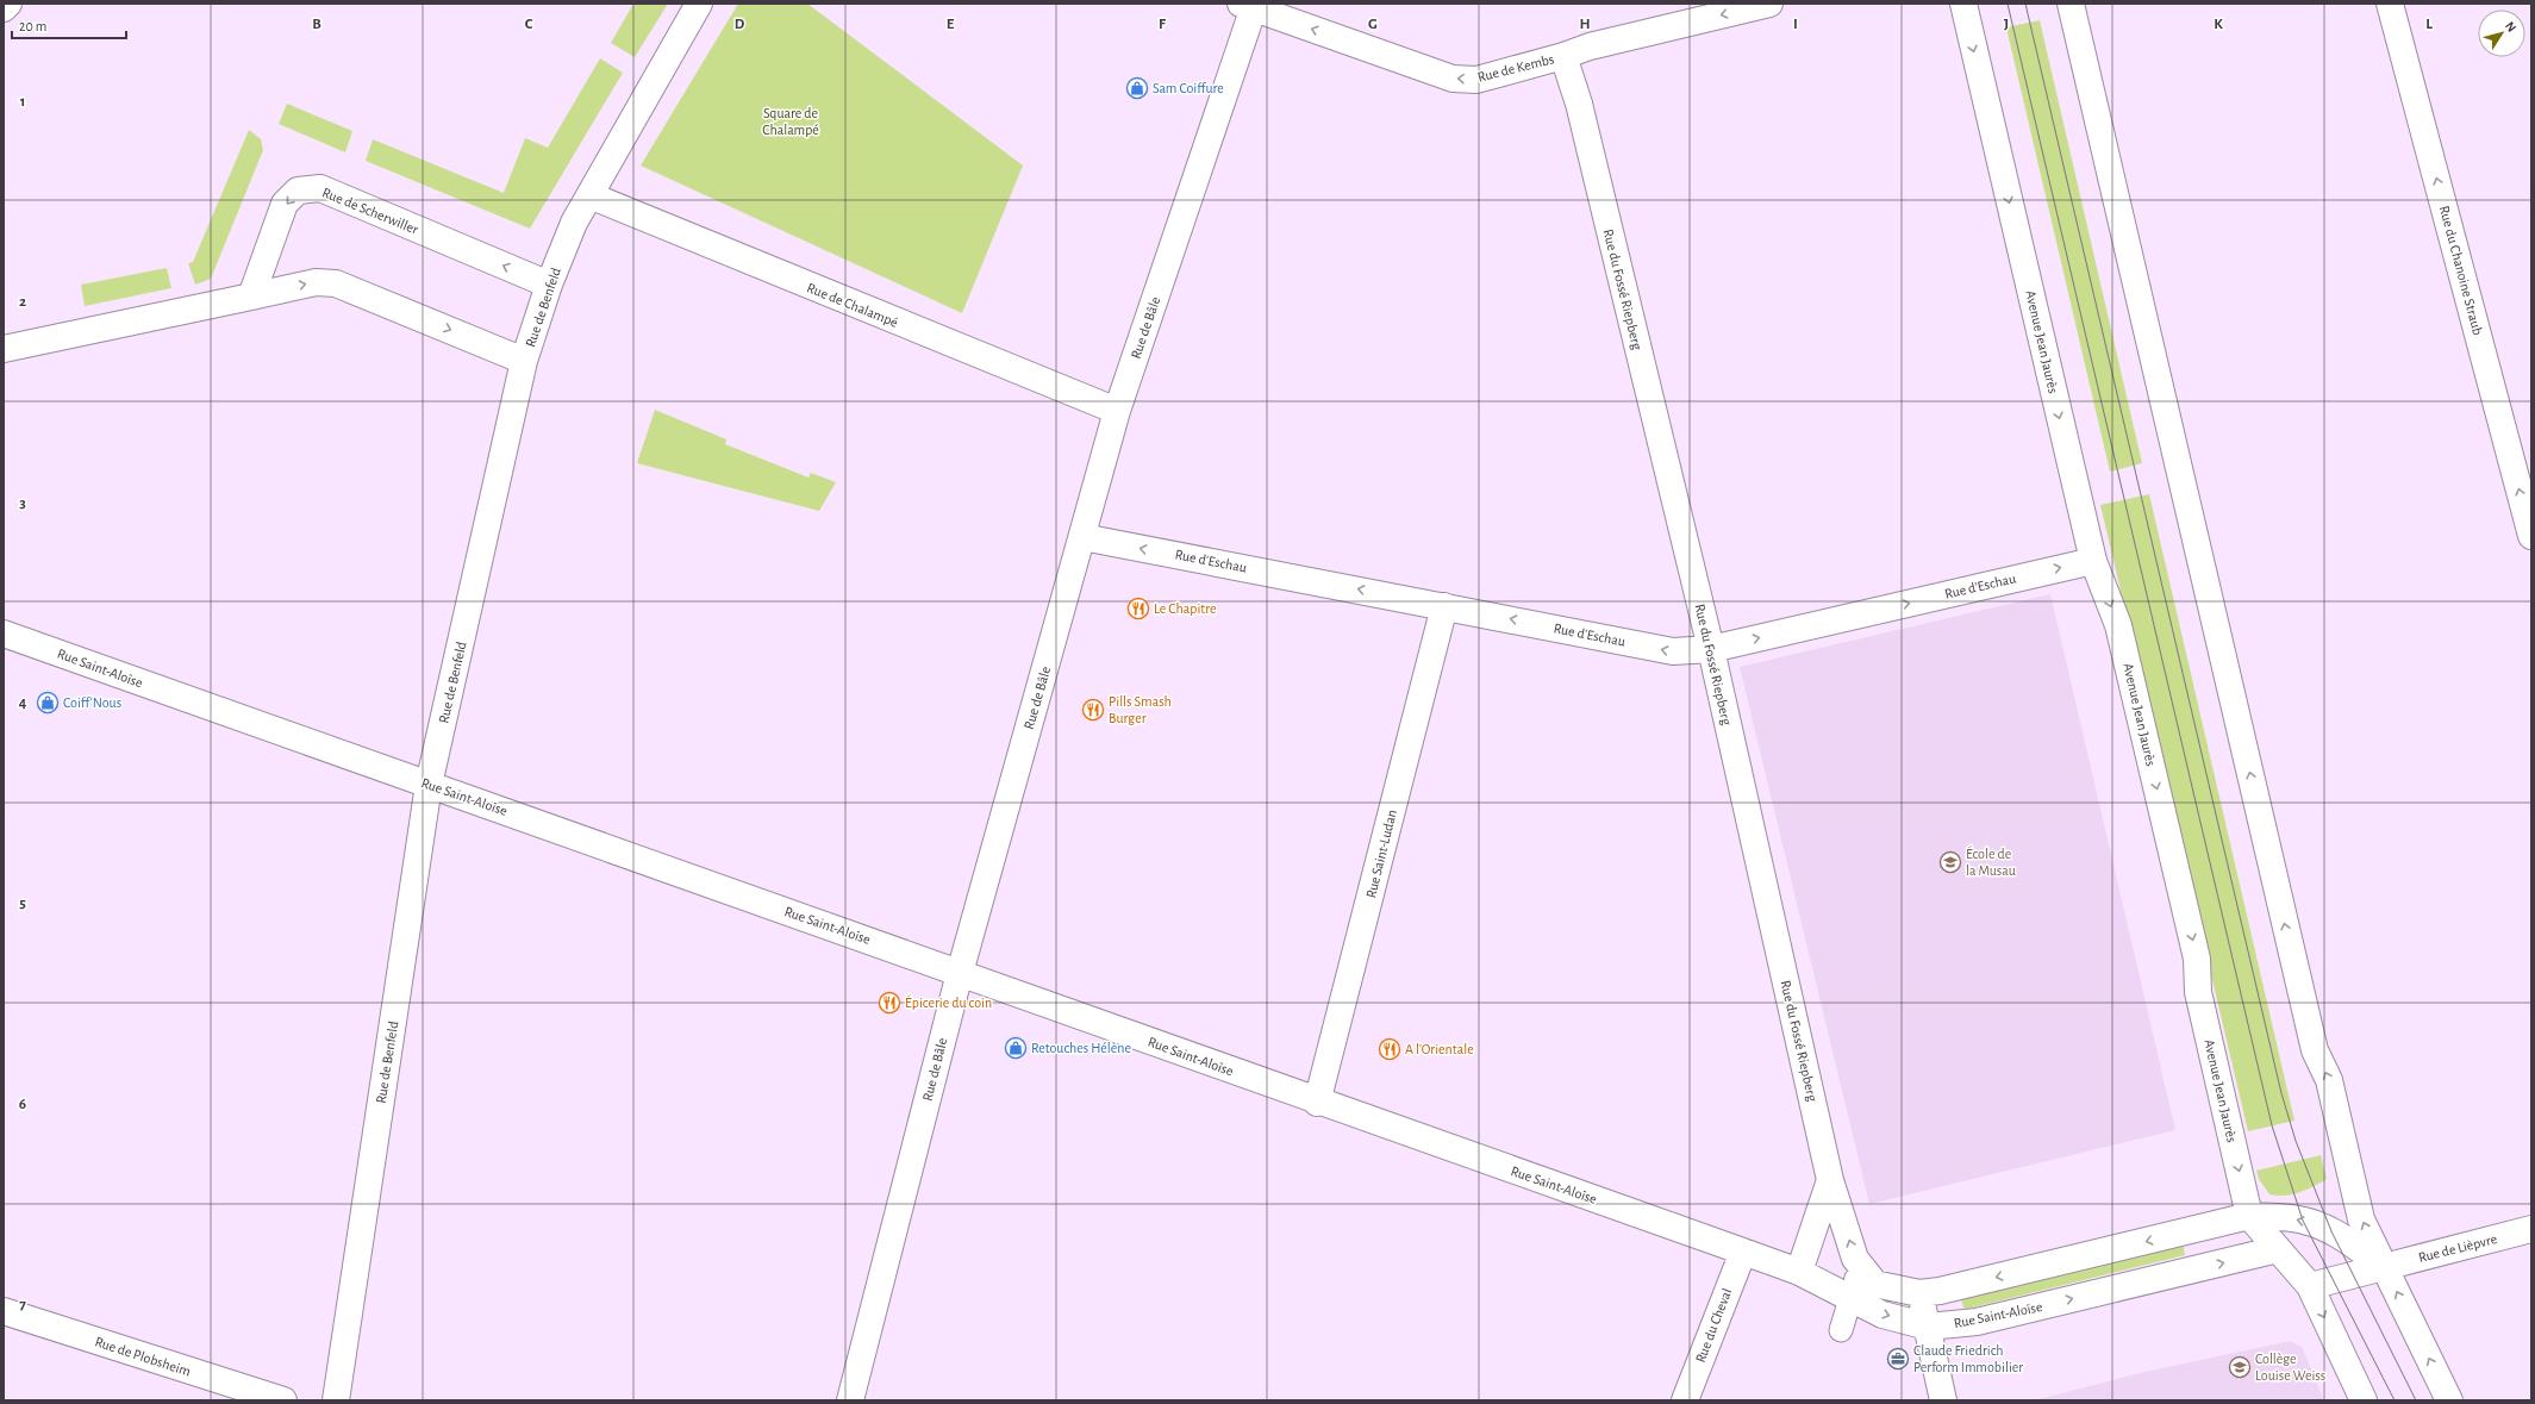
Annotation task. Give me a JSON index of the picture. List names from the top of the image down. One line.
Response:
{"streets":{"street":["Rue de Kembs","Rue de Scherwiller","Rue du Chanoine Straub","Rue du Fossé Riepberg","Rue de Chalampé","Rue de Benfeld","Rue de Bâle","Avenue Jean Jaurès","Rue d'Eschau","Rue Saint-Aloïse","Rue Saint-Ludan","Rue de Lièpvre","Rue du Cheval","Rue de Plobsheim"]},"crossings":[["Rue de Kembs","Rue du Fossé Riepberg"],["Rue de Kembs","Rue de Bâle"],["Rue de Scherwiller","Rue de Benfeld"],["Rue du Fossé Riepberg","Rue d'Eschau"],["Rue de Chalampé","Rue de Benfeld"],["Rue de Chalampé","Rue de Bâle"],["Rue de Benfeld","Rue Saint-Aloïse"],["Rue de Bâle","Rue d'Eschau"],["Rue de Bâle","Rue Saint-Aloïse"],["Avenue Jean Jaurès","Rue d'Eschau"],["Avenue Jean Jaurès","Rue Saint-Aloïse"],["Avenue Jean Jaurès","Rue de Lièpvre"],["Rue d'Eschau","Rue Saint-Ludan"],["Rue Saint-Aloïse","Rue Saint-Ludan"],["Rue Saint-Aloïse","Rue du Cheval"]],"one_way":["Rue de Kembs","Rue du Chanoine Straub"],"parks":["Square de Chalampé"],"places":{"shop":["Sam Coiffure","Coiff'Nous","Retouches Hélène"],"restaurant":["Le Chapitre","Pills Smash Burger","Épicerie du coin","A l'Orientale"],"school or university":["École de la Musau","Collège Louise Weiss"],"office":["Claude Friedrich Perform Immobilier"]},"scale_bar":"20 m","north":"top right","grid":{"columns":["B","C","D","E","F","G","H","I","J","K","L"],"rows":["1","2","3","4","5","6","7"]}}
